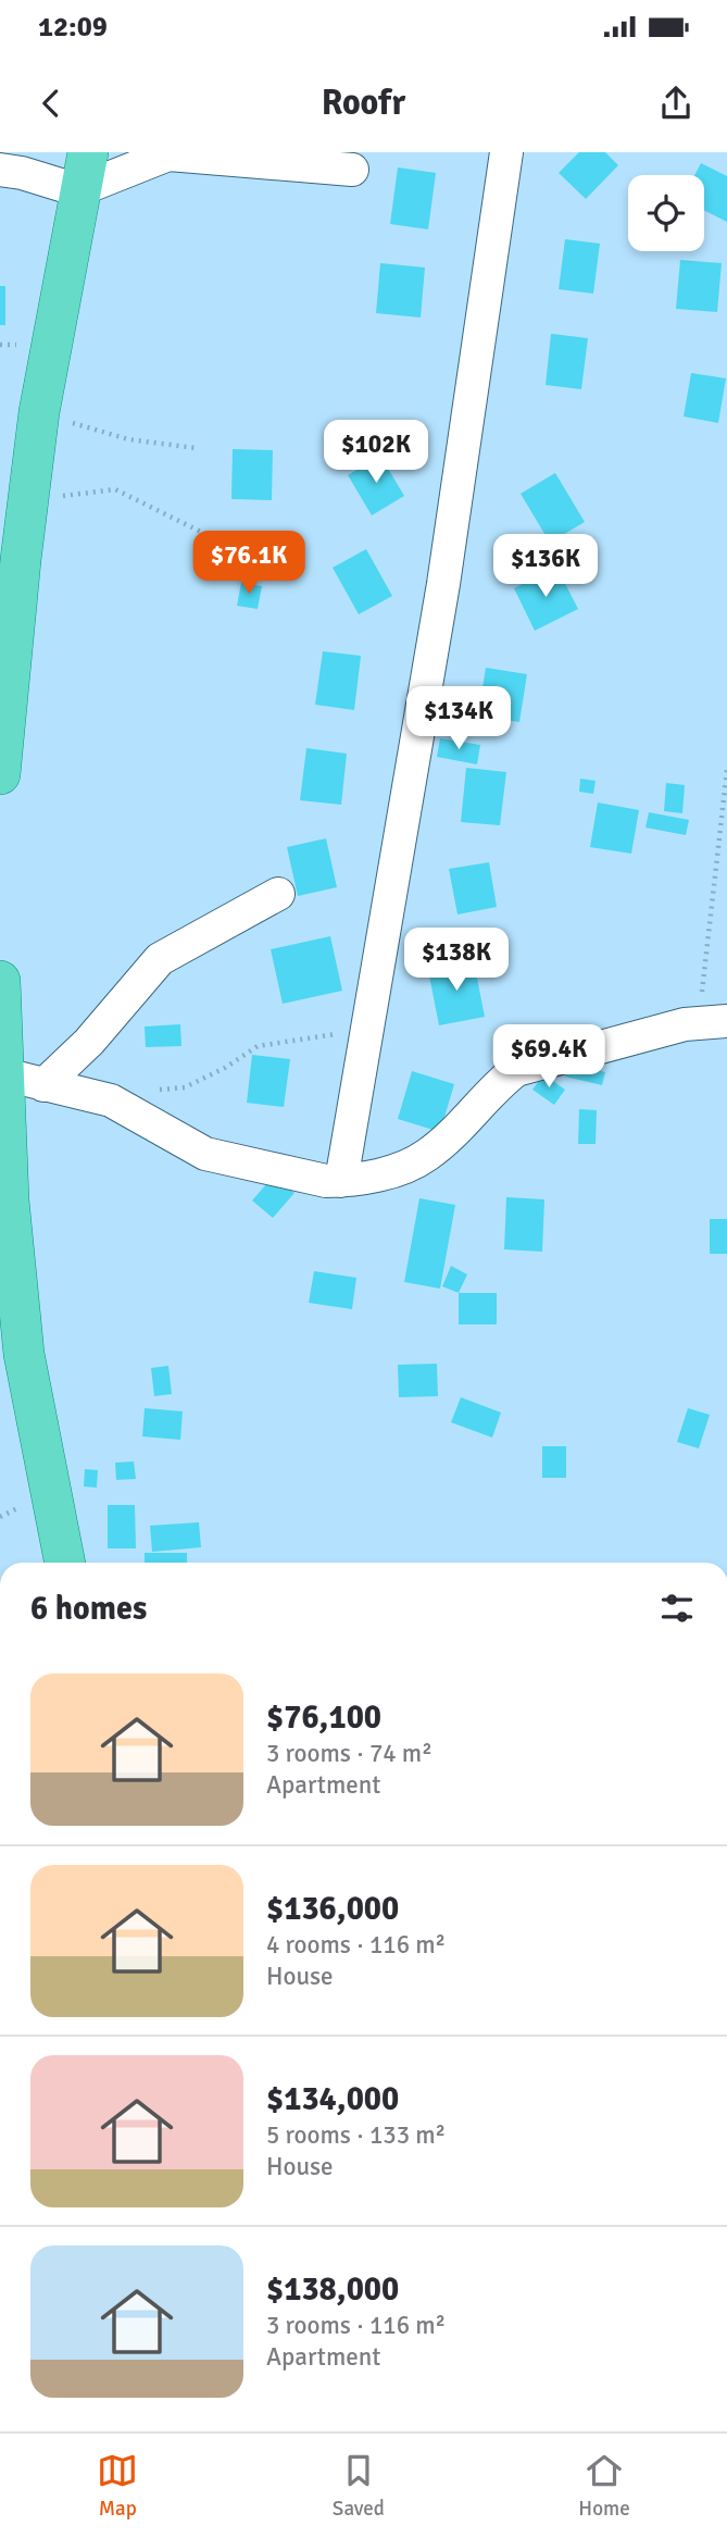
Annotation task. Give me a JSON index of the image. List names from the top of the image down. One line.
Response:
{"page":{"status":"12:09","header":"Roofr","price":["$102K","$76.1K","$136K","$134K","$138K","$69.4K"],"heading":"6 homes","list":[{"name":"$76,100","note":"3 rooms · 74 m² · Apartment"},{"name":"$136,000","note":"4 rooms · 116 m² · House"},{"name":"$134,000","note":"5 rooms · 133 m² · House"},{"name":"$138,000","note":"3 rooms · 116 m² · Apartment"}],"tabs":["Map","Saved","Home"]}}
